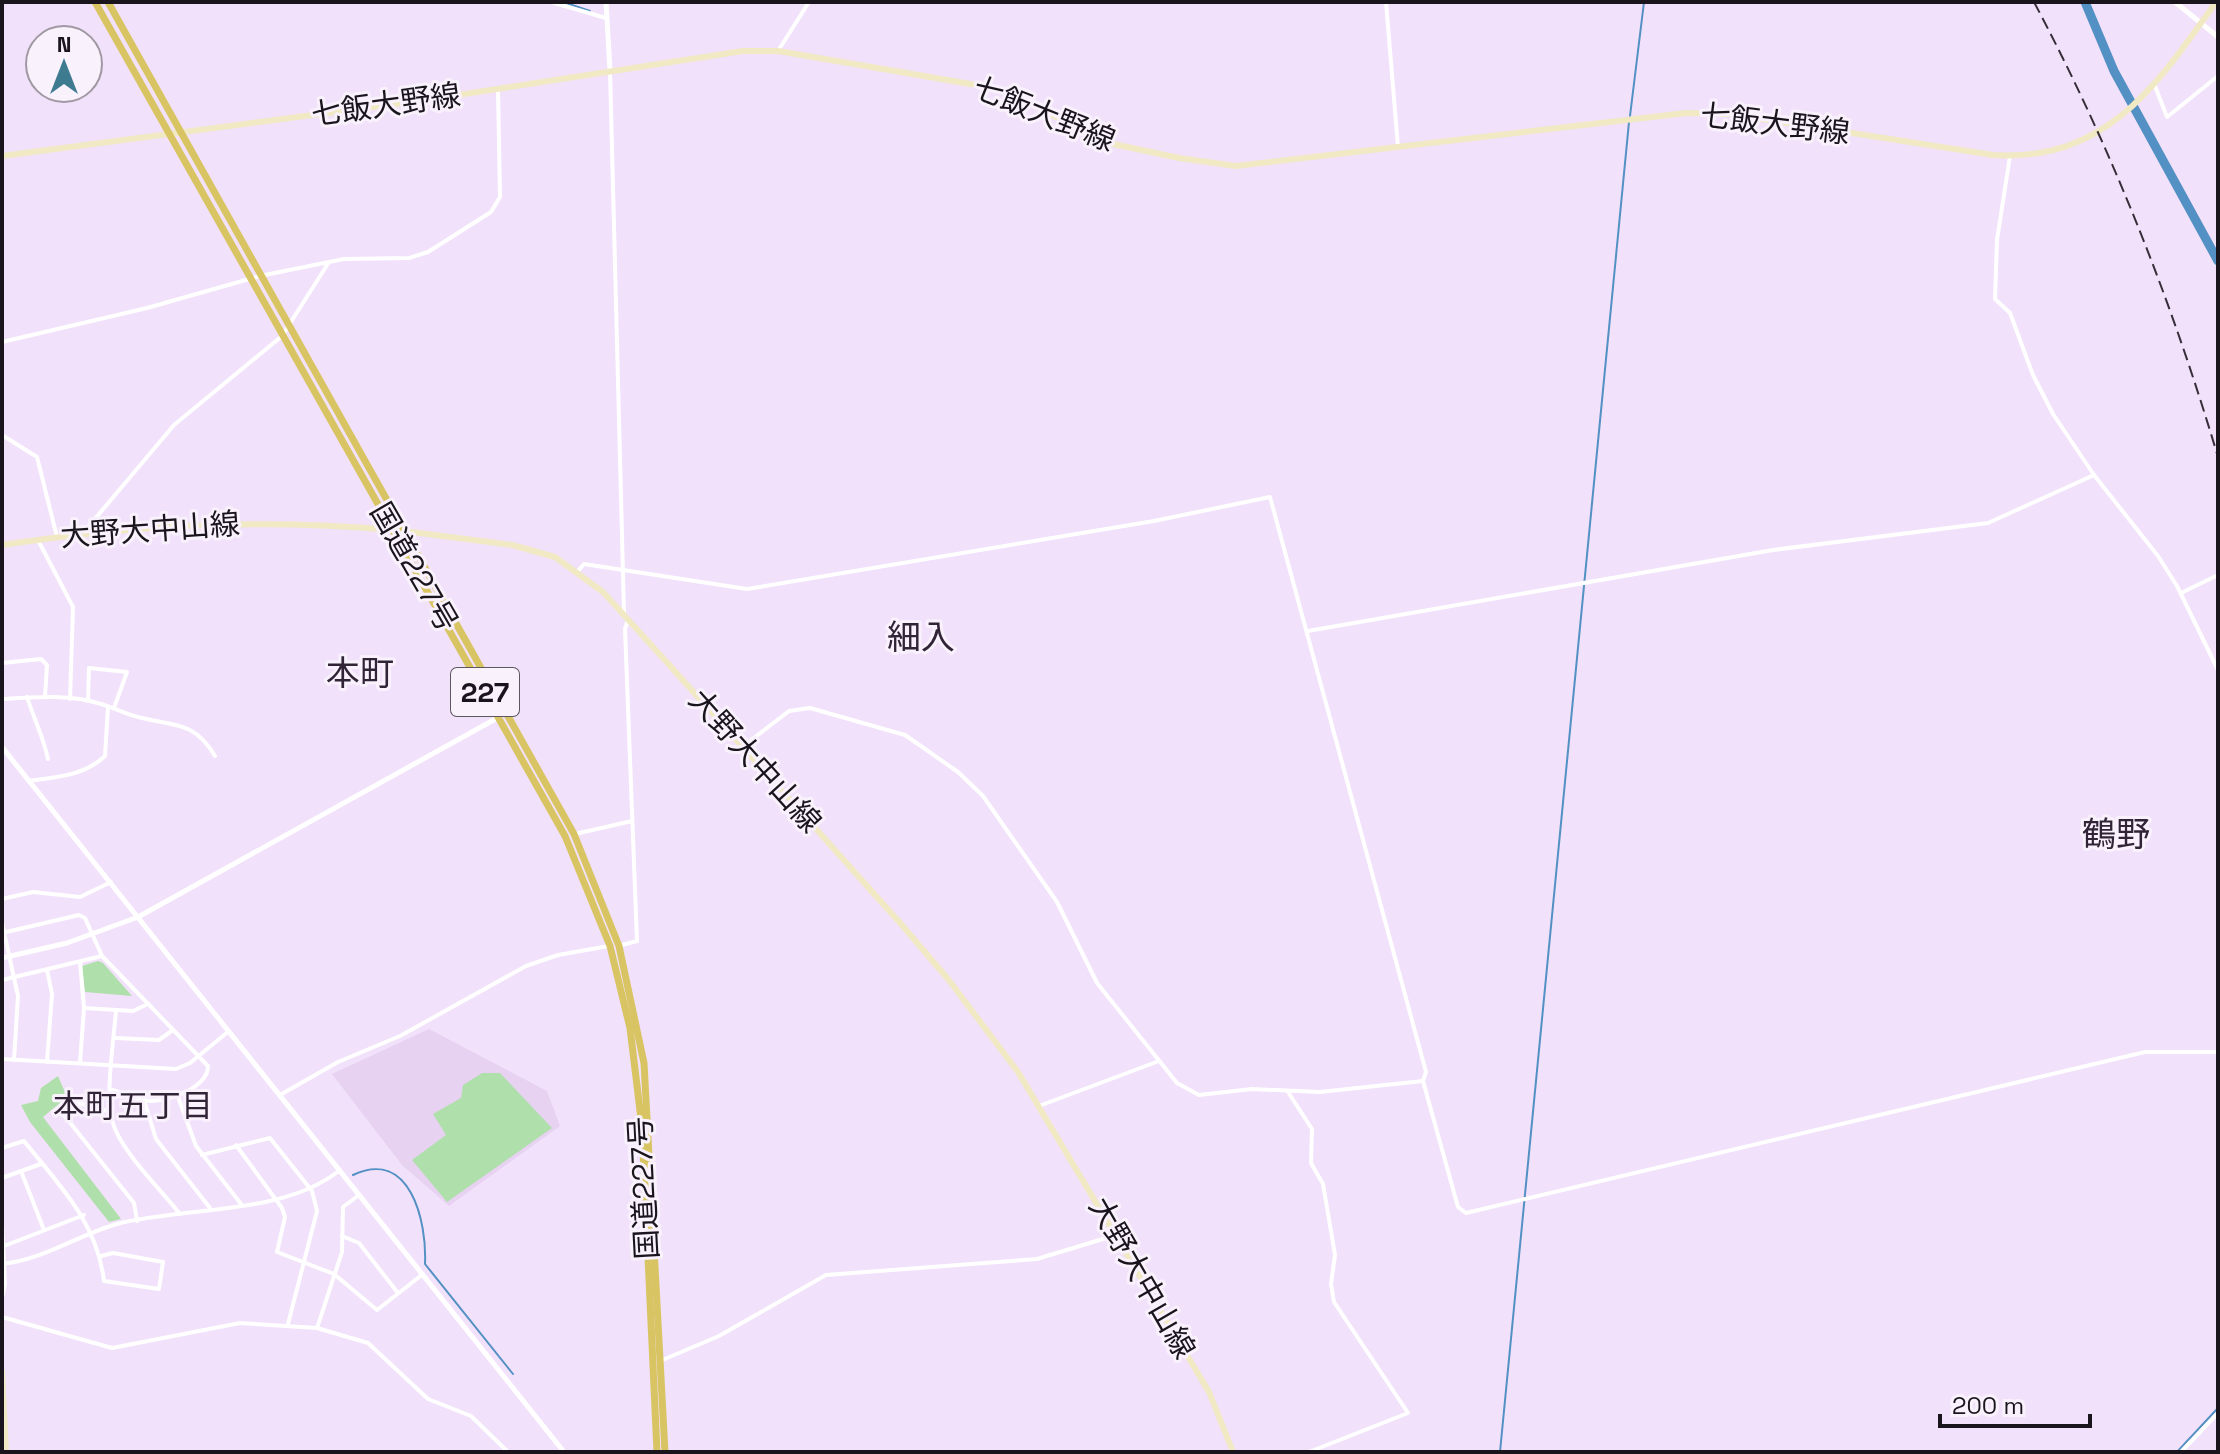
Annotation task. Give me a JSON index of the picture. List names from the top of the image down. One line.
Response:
{"streets":{"highway":["国道227号","227"],"main road":["七飯大野線","大野大中山線"]},"crossings":[["七飯大野線","国道227号"],["大野大中山線","国道227号"]],"districts":["細入","本町","鶴野","本町五丁目"],"scale_bar":"200 m","north":"top"}
